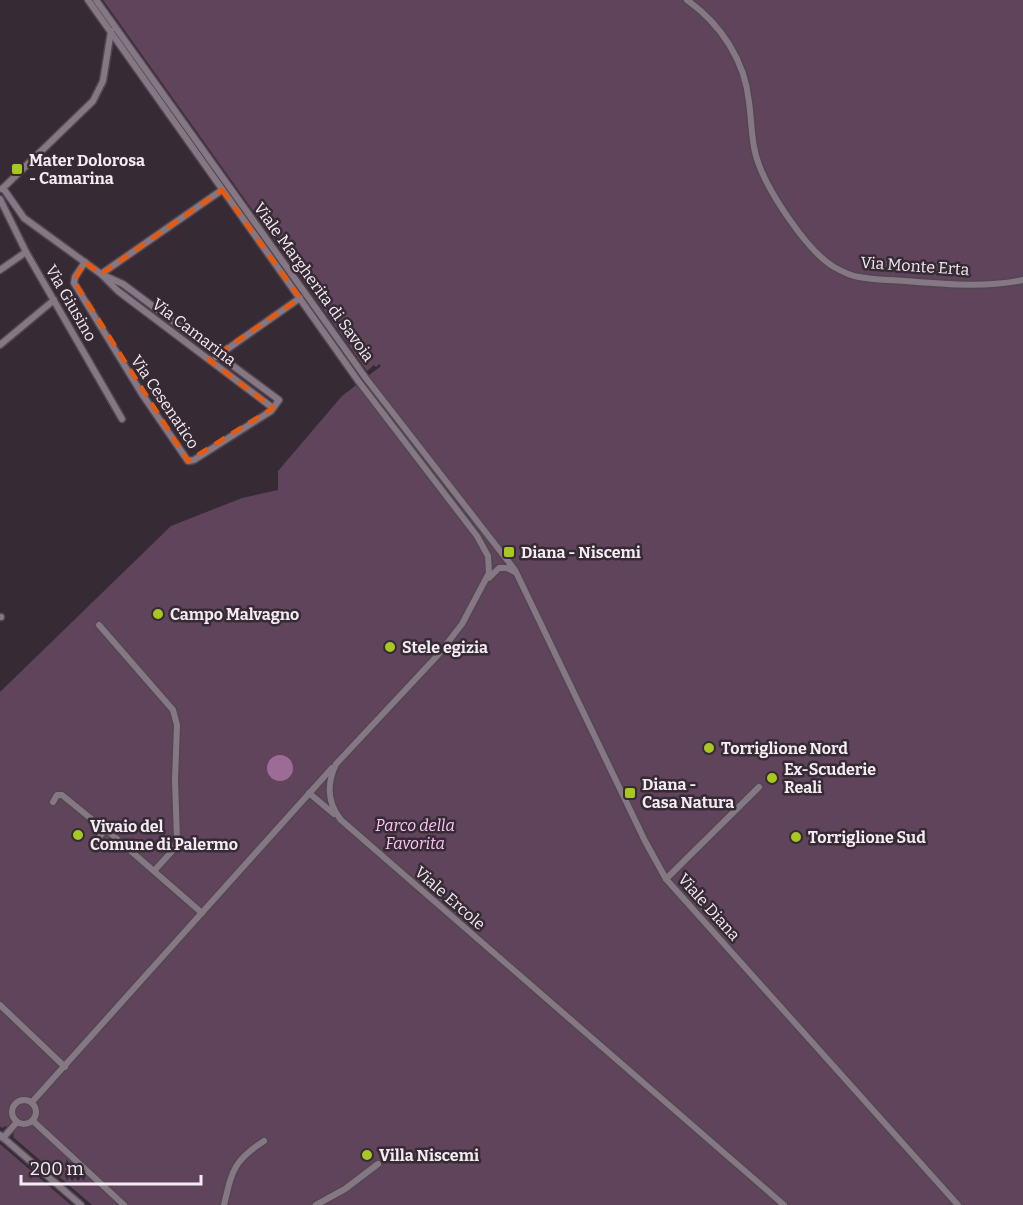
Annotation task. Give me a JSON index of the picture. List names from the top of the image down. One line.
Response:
{"streets":{"street":["Via Monte Erta","Viale Margherita di Savoia","Via Giusino","Via Camarina","Via Cesenatico","Viale Ercole","Viale Diana"]},"crossings":[["Viale Margherita di Savoia","Viale Diana"],["Via Camarina","Via Cesenatico"]],"parks":["Parco della Favorita"],"places":{"transit":["Mater Dolorosa - Camarina","Diana - Niscemi","Diana - Casa Natura"],"other":["Campo Malvagno","Stele egizia","Torriglione Nord","Ex-Scuderie Reali","Vivaio del Comune di Palermo","Torriglione Sud","Villa Niscemi"]},"scale_bar":"200 m"}
